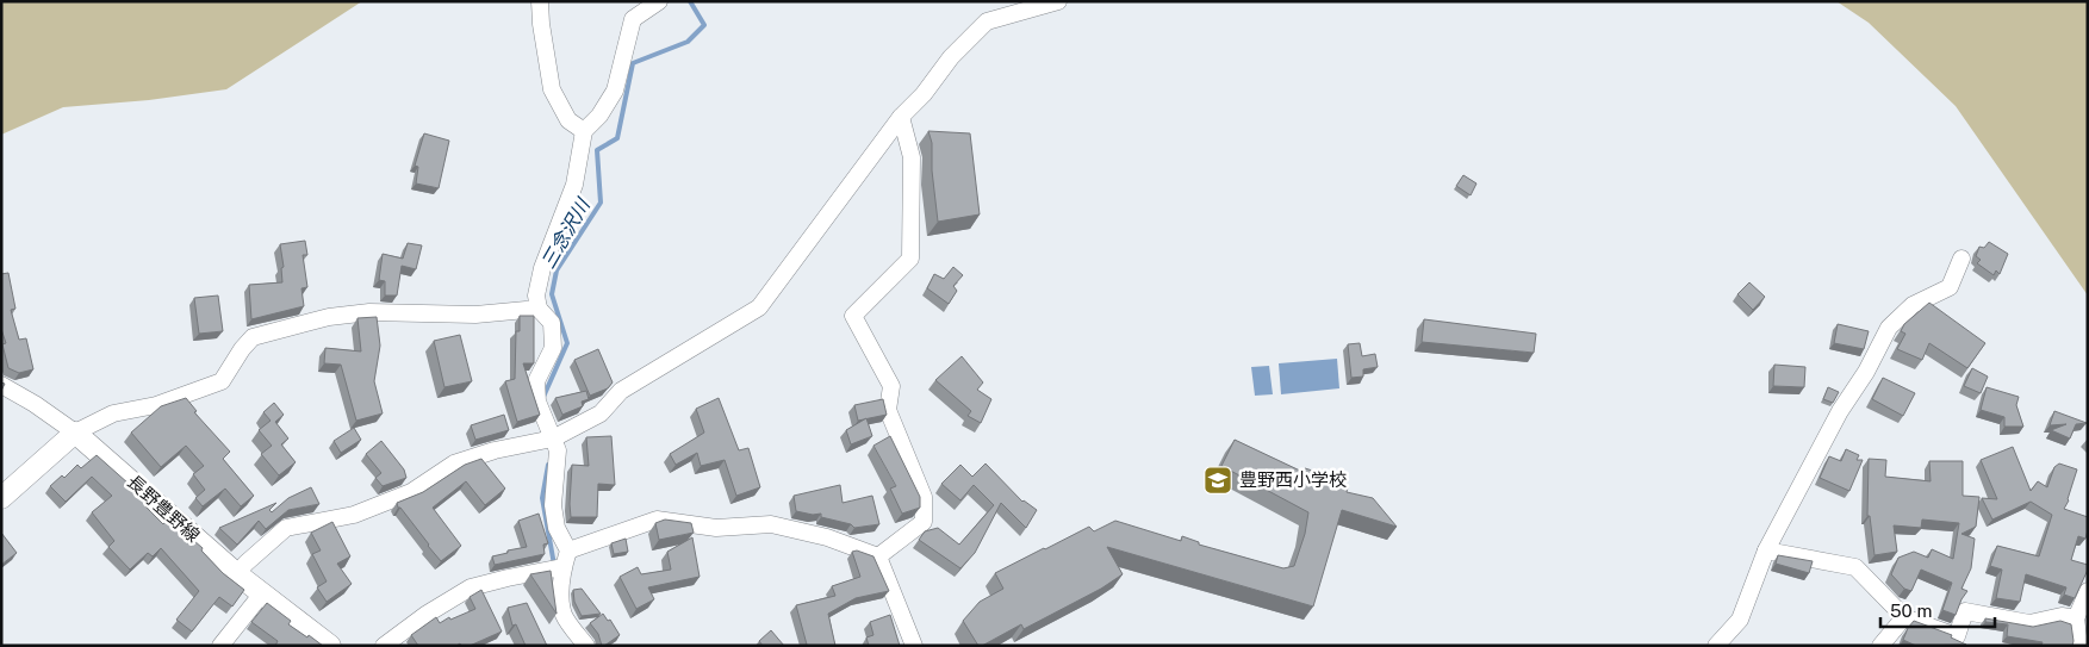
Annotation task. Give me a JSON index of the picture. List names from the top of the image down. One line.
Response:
{"streets":{"main road":["長野豊野線"]},"water":["三念沢川"],"places":{"school or university":["豊野西小学校"]},"scale_bar":"50 m"}
